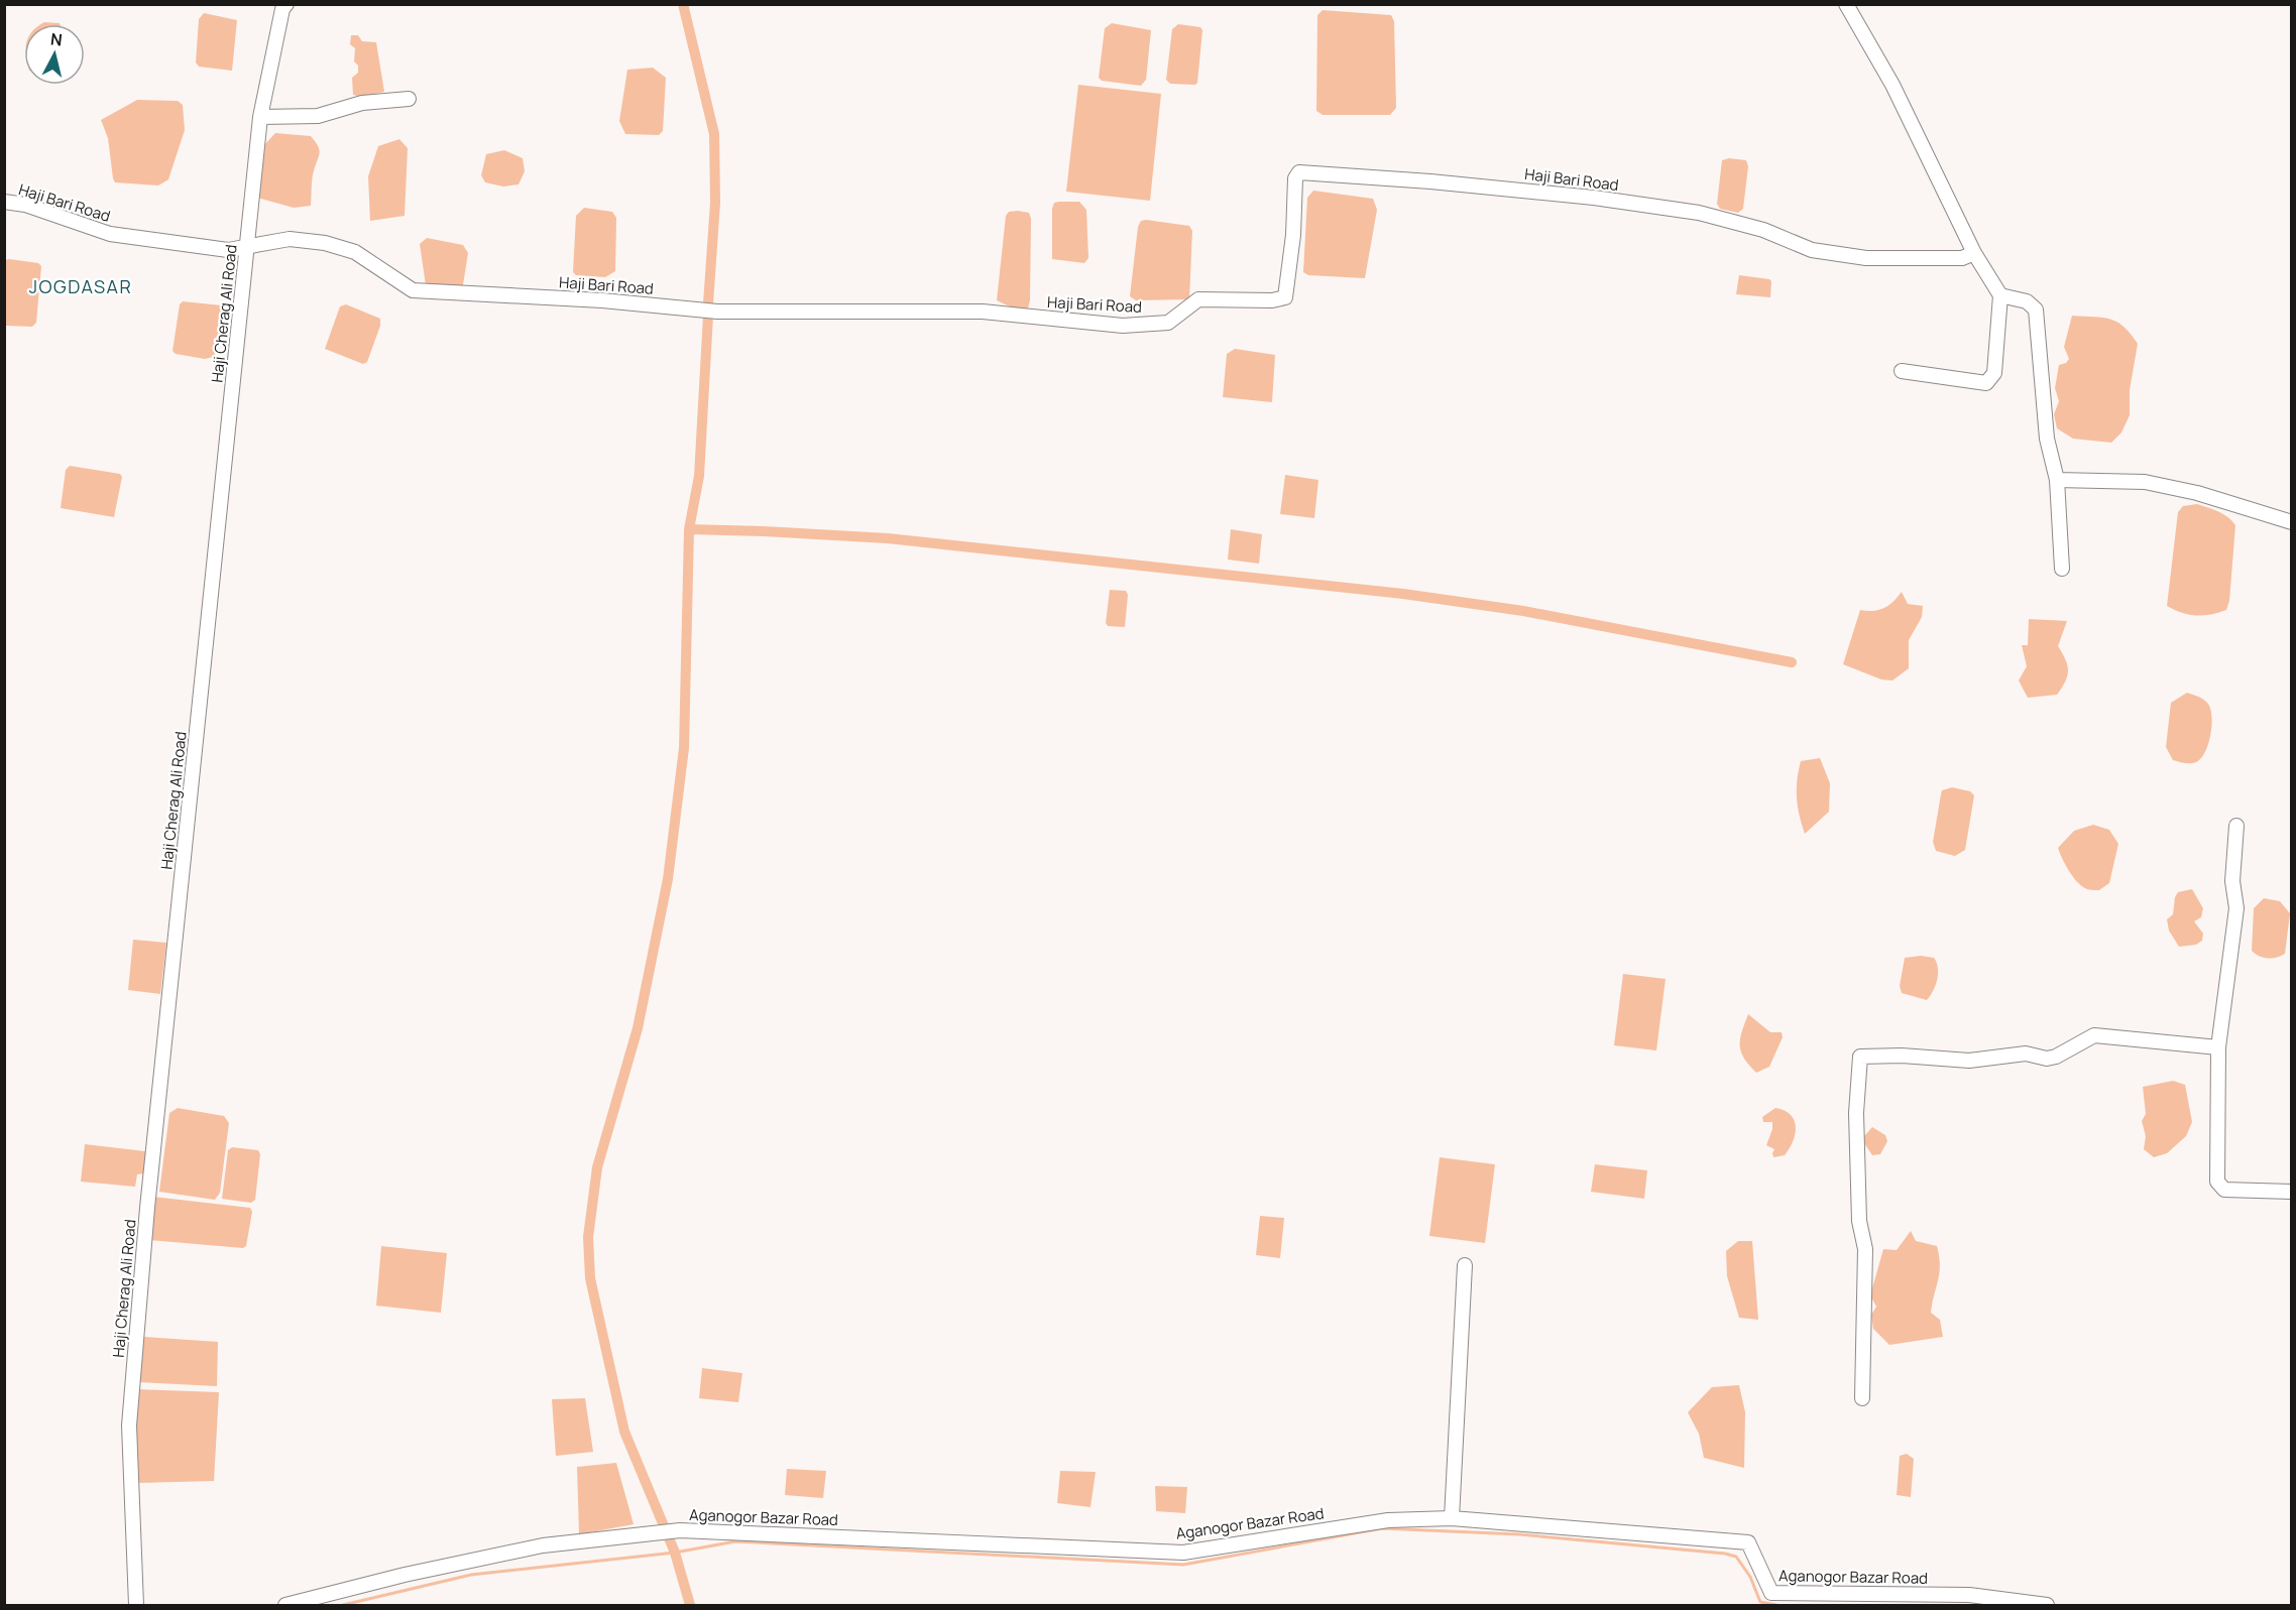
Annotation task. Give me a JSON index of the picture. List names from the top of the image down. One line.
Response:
{"streets":{"street":["Haji Bari Road","Haji Cherag Ali Road","Aganogor Bazar Road"]},"crossings":[["Haji Bari Road","Haji Cherag Ali Road"]],"districts":["JOGDASAR"],"north":"top"}
